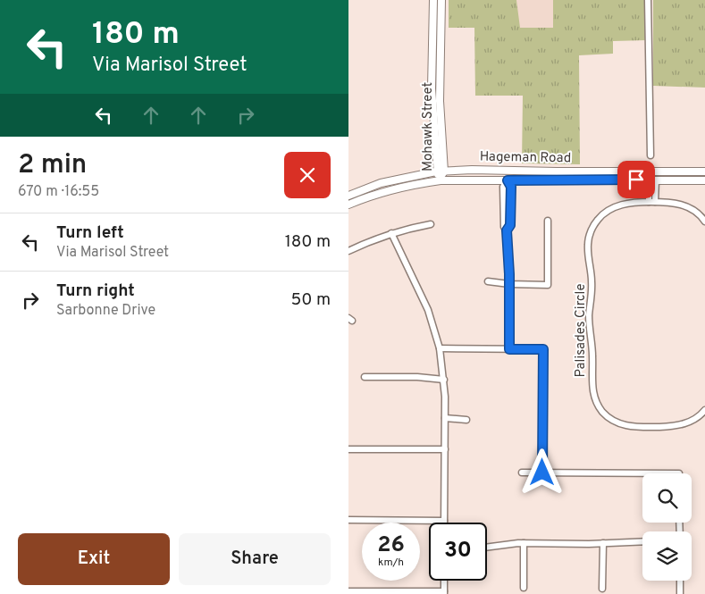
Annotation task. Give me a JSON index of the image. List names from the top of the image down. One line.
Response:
{"streets":{"main road":["Mohawk Street","Hageman Road"],"street":["Palisades Circle"]},"crossings":[["Mohawk Street","Hageman Road"]],"page":{"turn":["180 m","Via Marisol Street"],"heading":["2 min","670 m · 16:55"],"list":[{"name":"Turn left","note":"Via Marisol Street","value":"180 m"},{"name":"Turn right","note":"Sarbonne Drive","value":"50 m"}],"speed":"26 km/h","limit":"30","buttons":["Exit","Share"]}}
